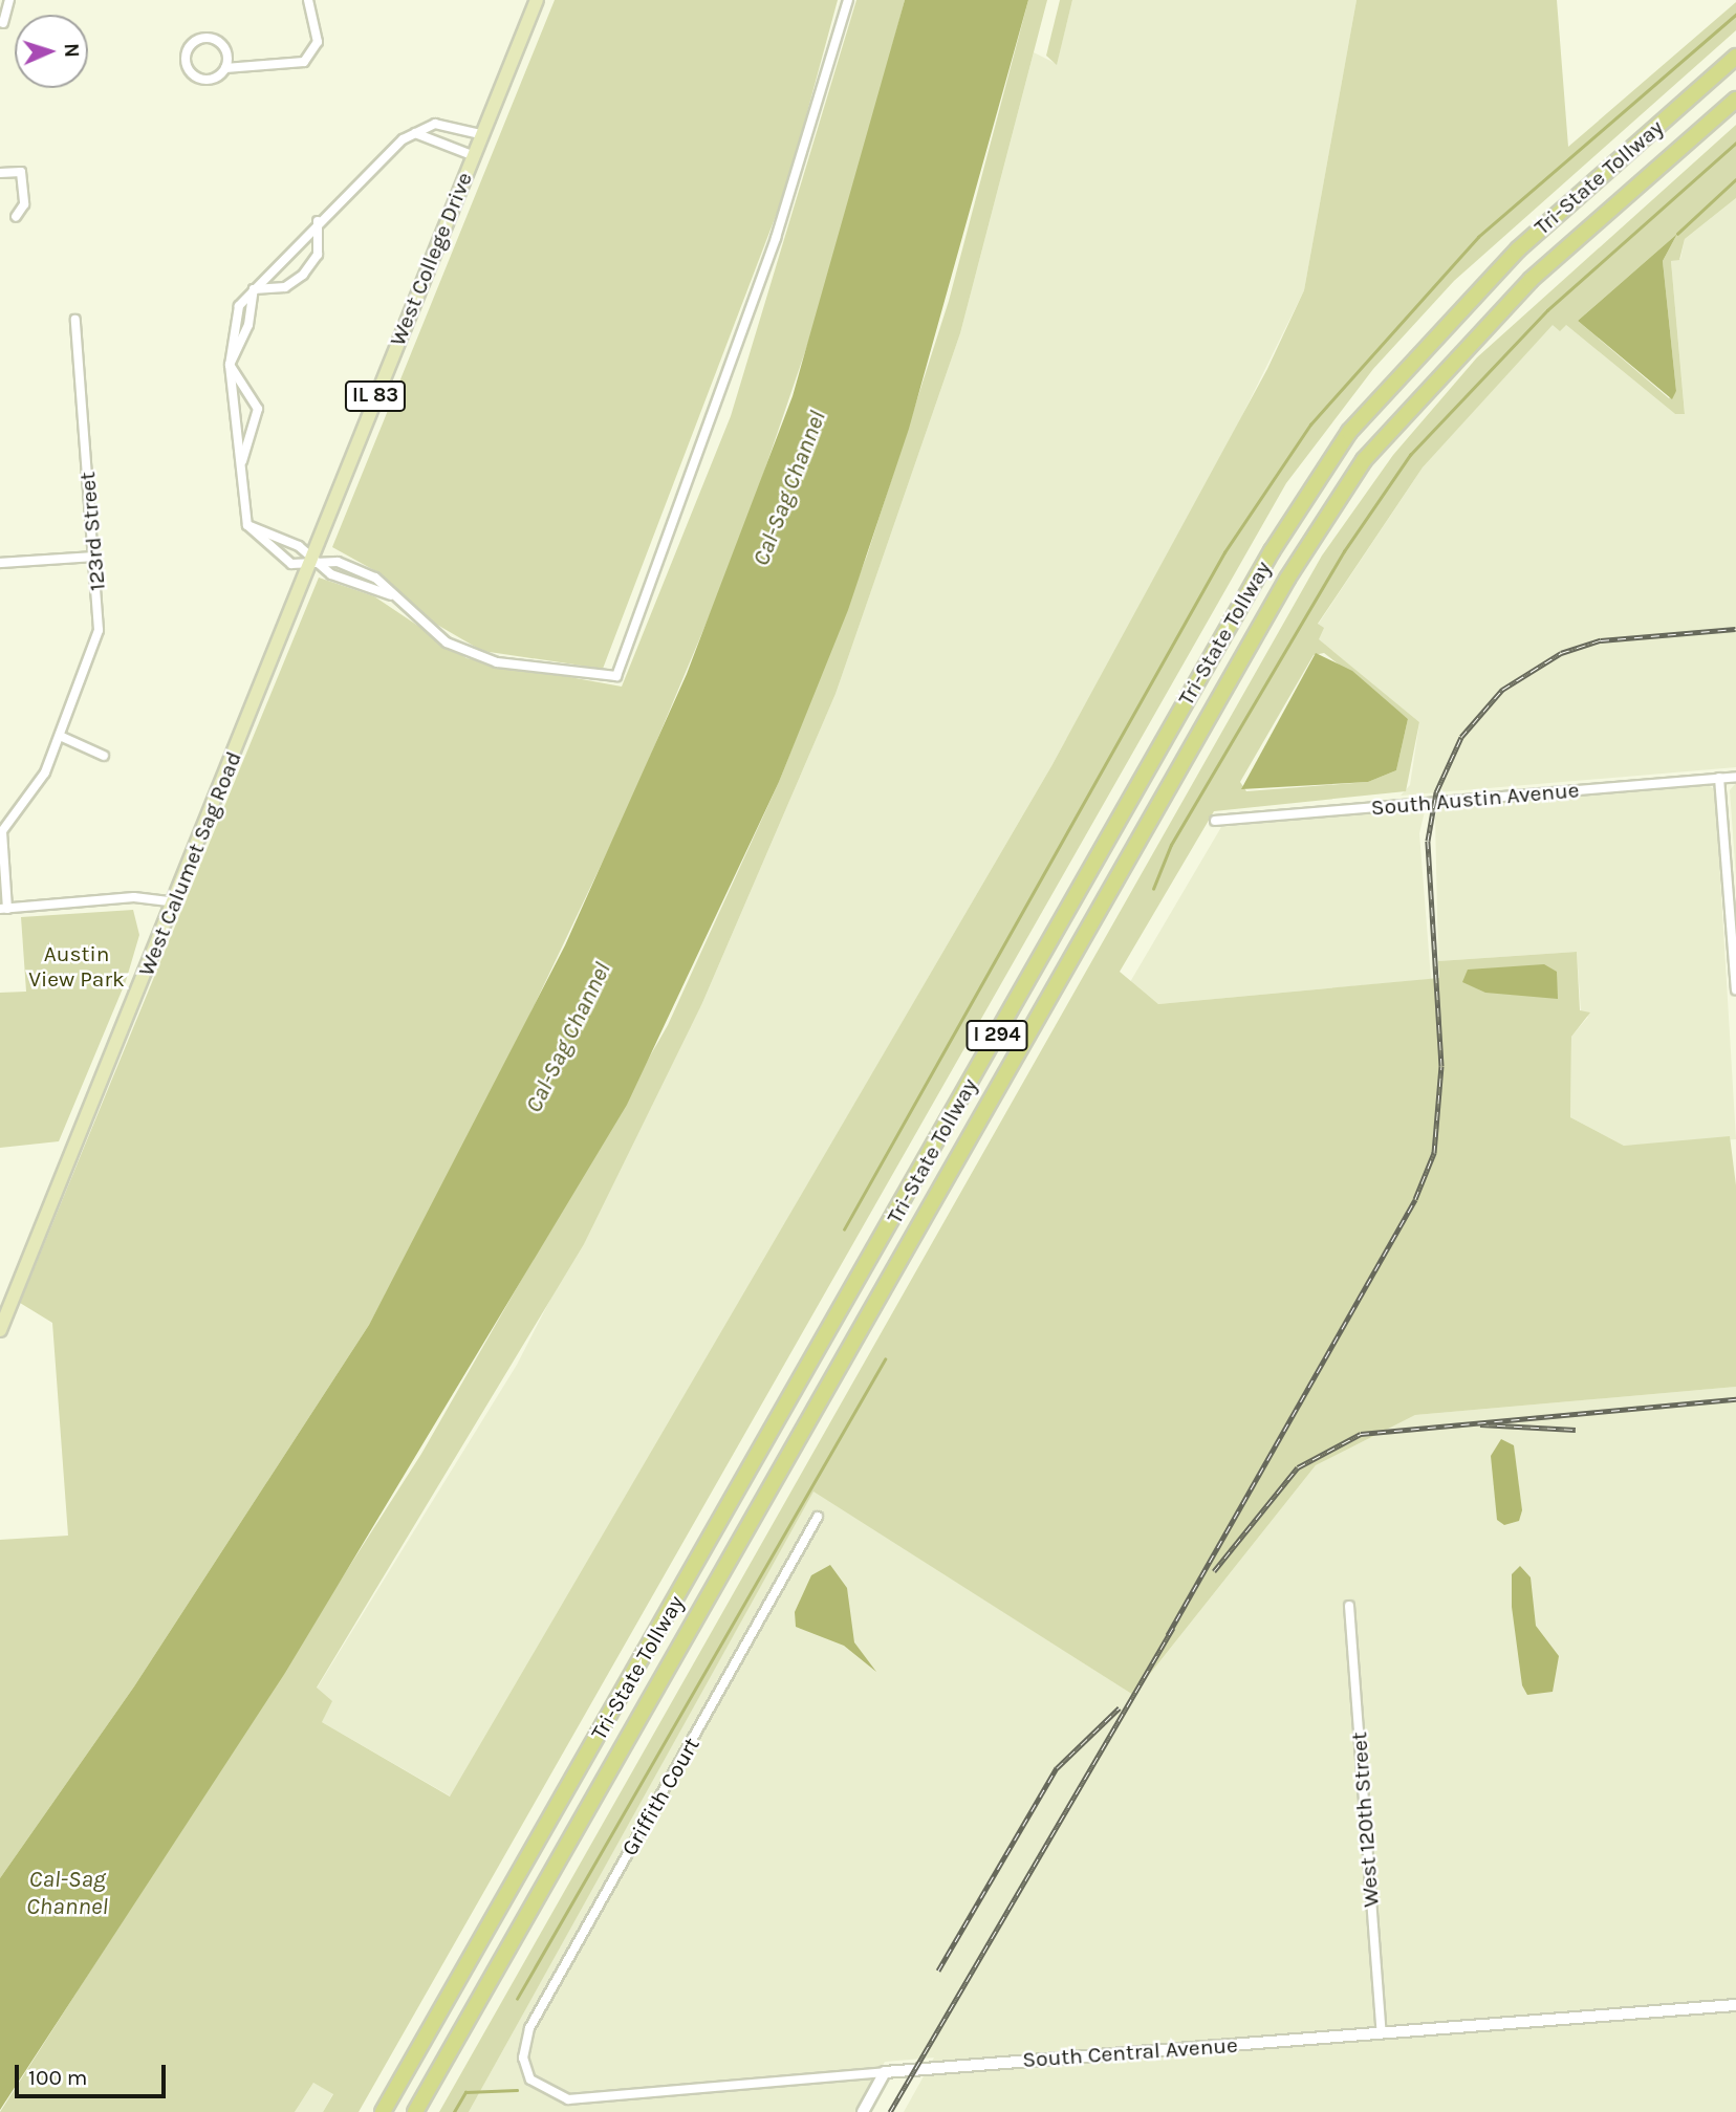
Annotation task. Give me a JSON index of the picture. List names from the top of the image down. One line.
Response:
{"streets":{"highway":["Tri-State Tollway","I 294"],"main road":["West College Drive","IL 83","West Calumet Sag Road"],"street":["123rd Street","South Austin Avenue","Griffith Court","West 120th Street","South Central Avenue"]},"crossings":[["West College Drive","West Calumet Sag Road"],["Griffith Court","South Central Avenue"],["West 120th Street","South Central Avenue"]],"water":["Cal-Sag Channel"],"parks":["Austin View Park"],"scale_bar":"100 m","north":"right"}
